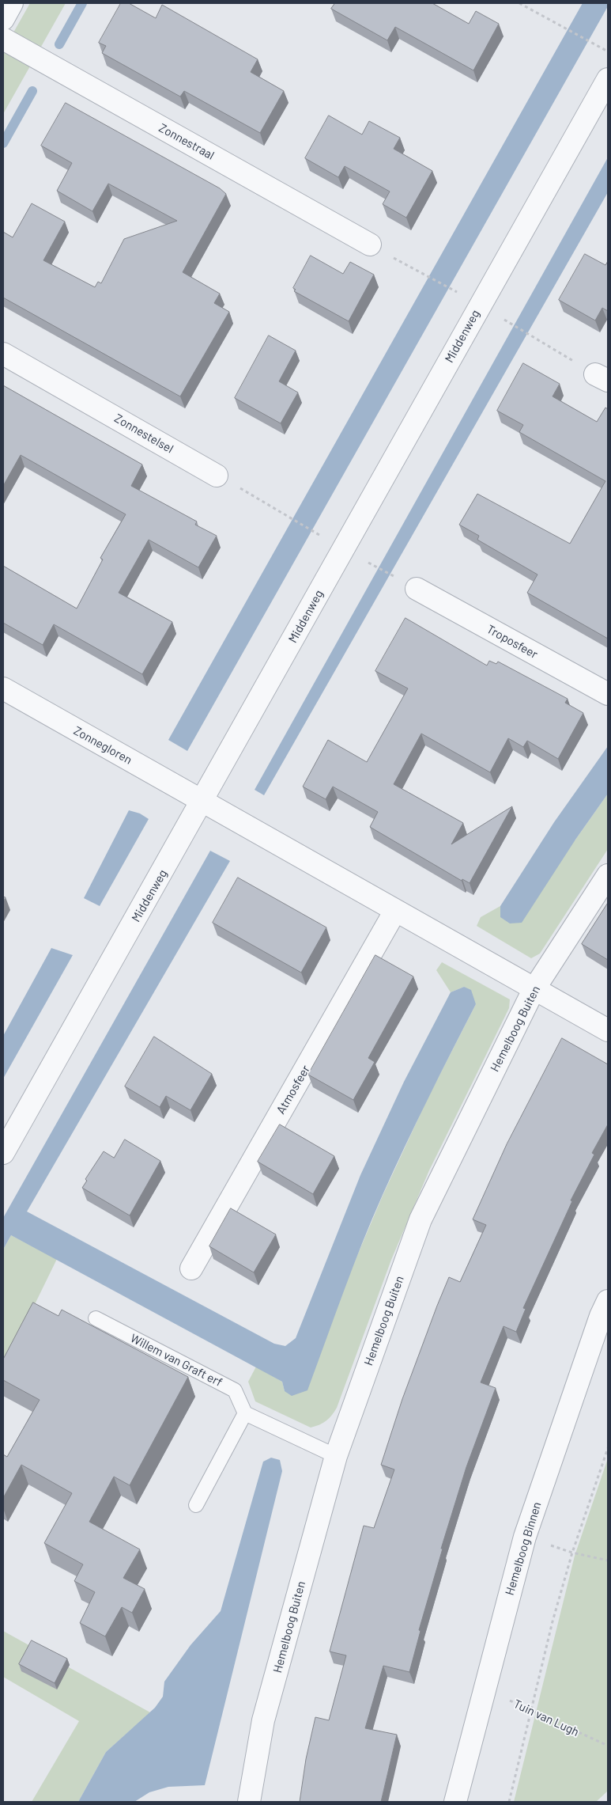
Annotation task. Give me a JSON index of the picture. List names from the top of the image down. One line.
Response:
{"streets":{"street":["Zonnestraal","Middenweg","Zonnestelsel","Troposfeer","Zonnegloren","Hemelboog Buiten","Atmosfeer","Hemelboog Binnen"],"lane":["Willem van Graft erf"],"path":["Tuin van Lugh"]},"crossings":[["Middenweg","Zonnegloren"],["Hemelboog Binnen","Tuin van Lugh"]]}
